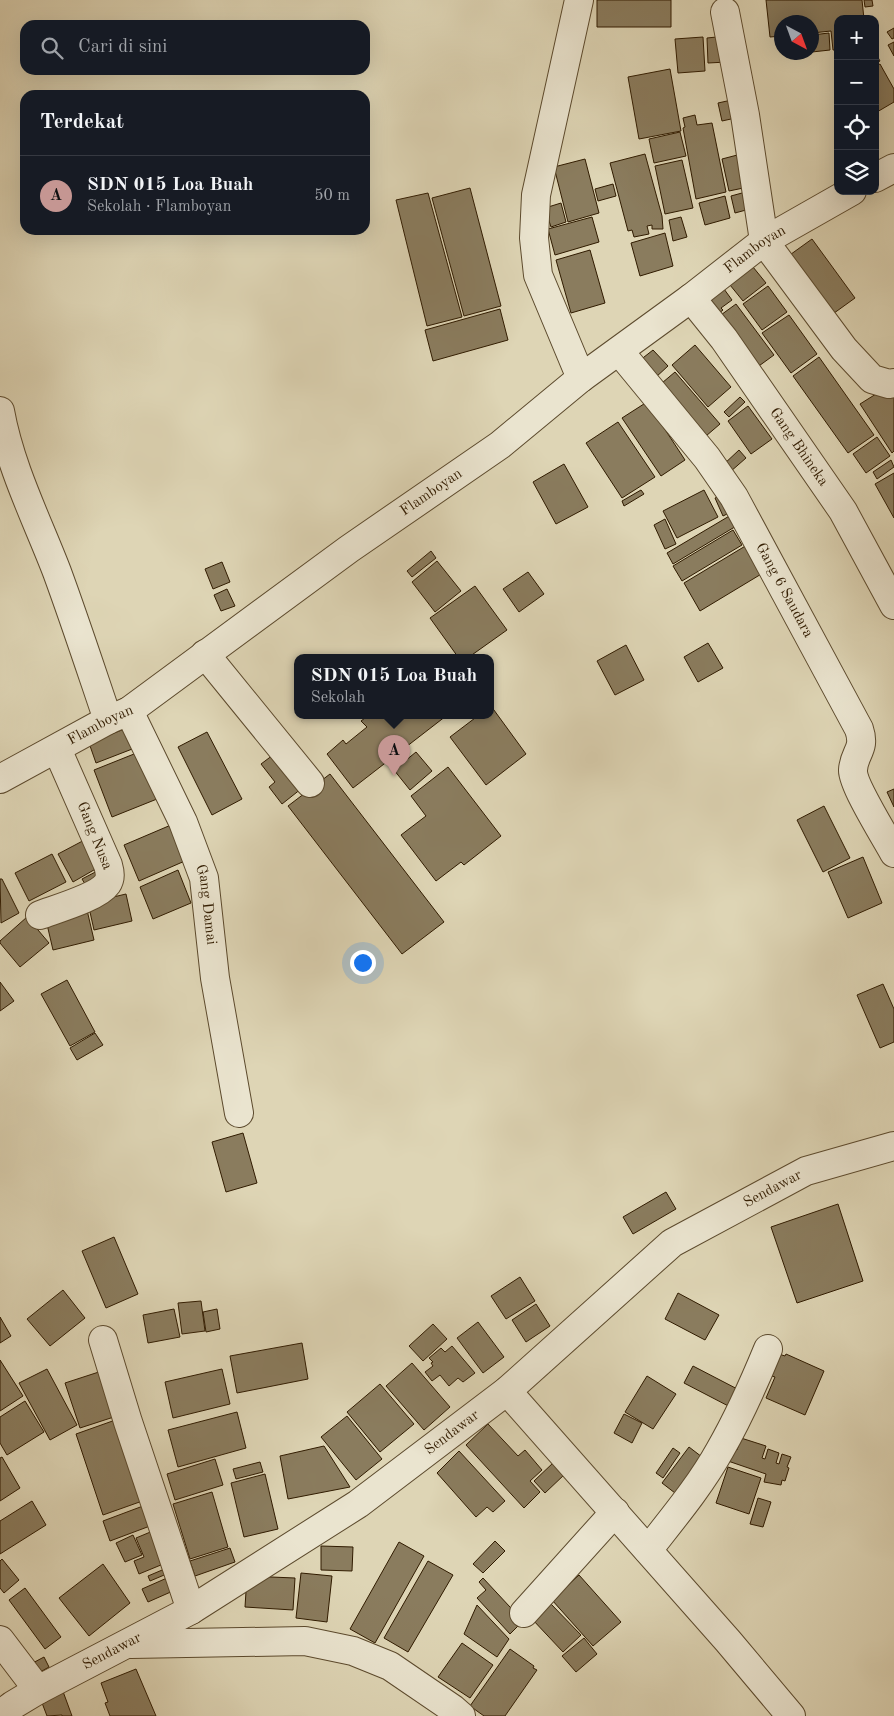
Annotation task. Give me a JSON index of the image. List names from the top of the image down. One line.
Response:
{"streets":{"street":["Flamboyan","Gang Bhineka","Gang 6 Saudara","Gang Nusa","Gang Damai","Sendawar"]},"crossings":[["Flamboyan","Gang Bhineka"],["Flamboyan","Gang 6 Saudara"],["Flamboyan","Gang Nusa"],["Flamboyan","Gang Damai"]],"north":"bottom right","page":{"map_buttons":["+","−"],"search":"Cari di sini","heading":"Terdekat","list":[{"mark":"A","name":"SDN 015 Loa Buah","note":"Sekolah · Flamboyan","value":"50 m"}],"popup":["SDN 015 Loa Buah","Sekolah"],"pins":"A"}}
